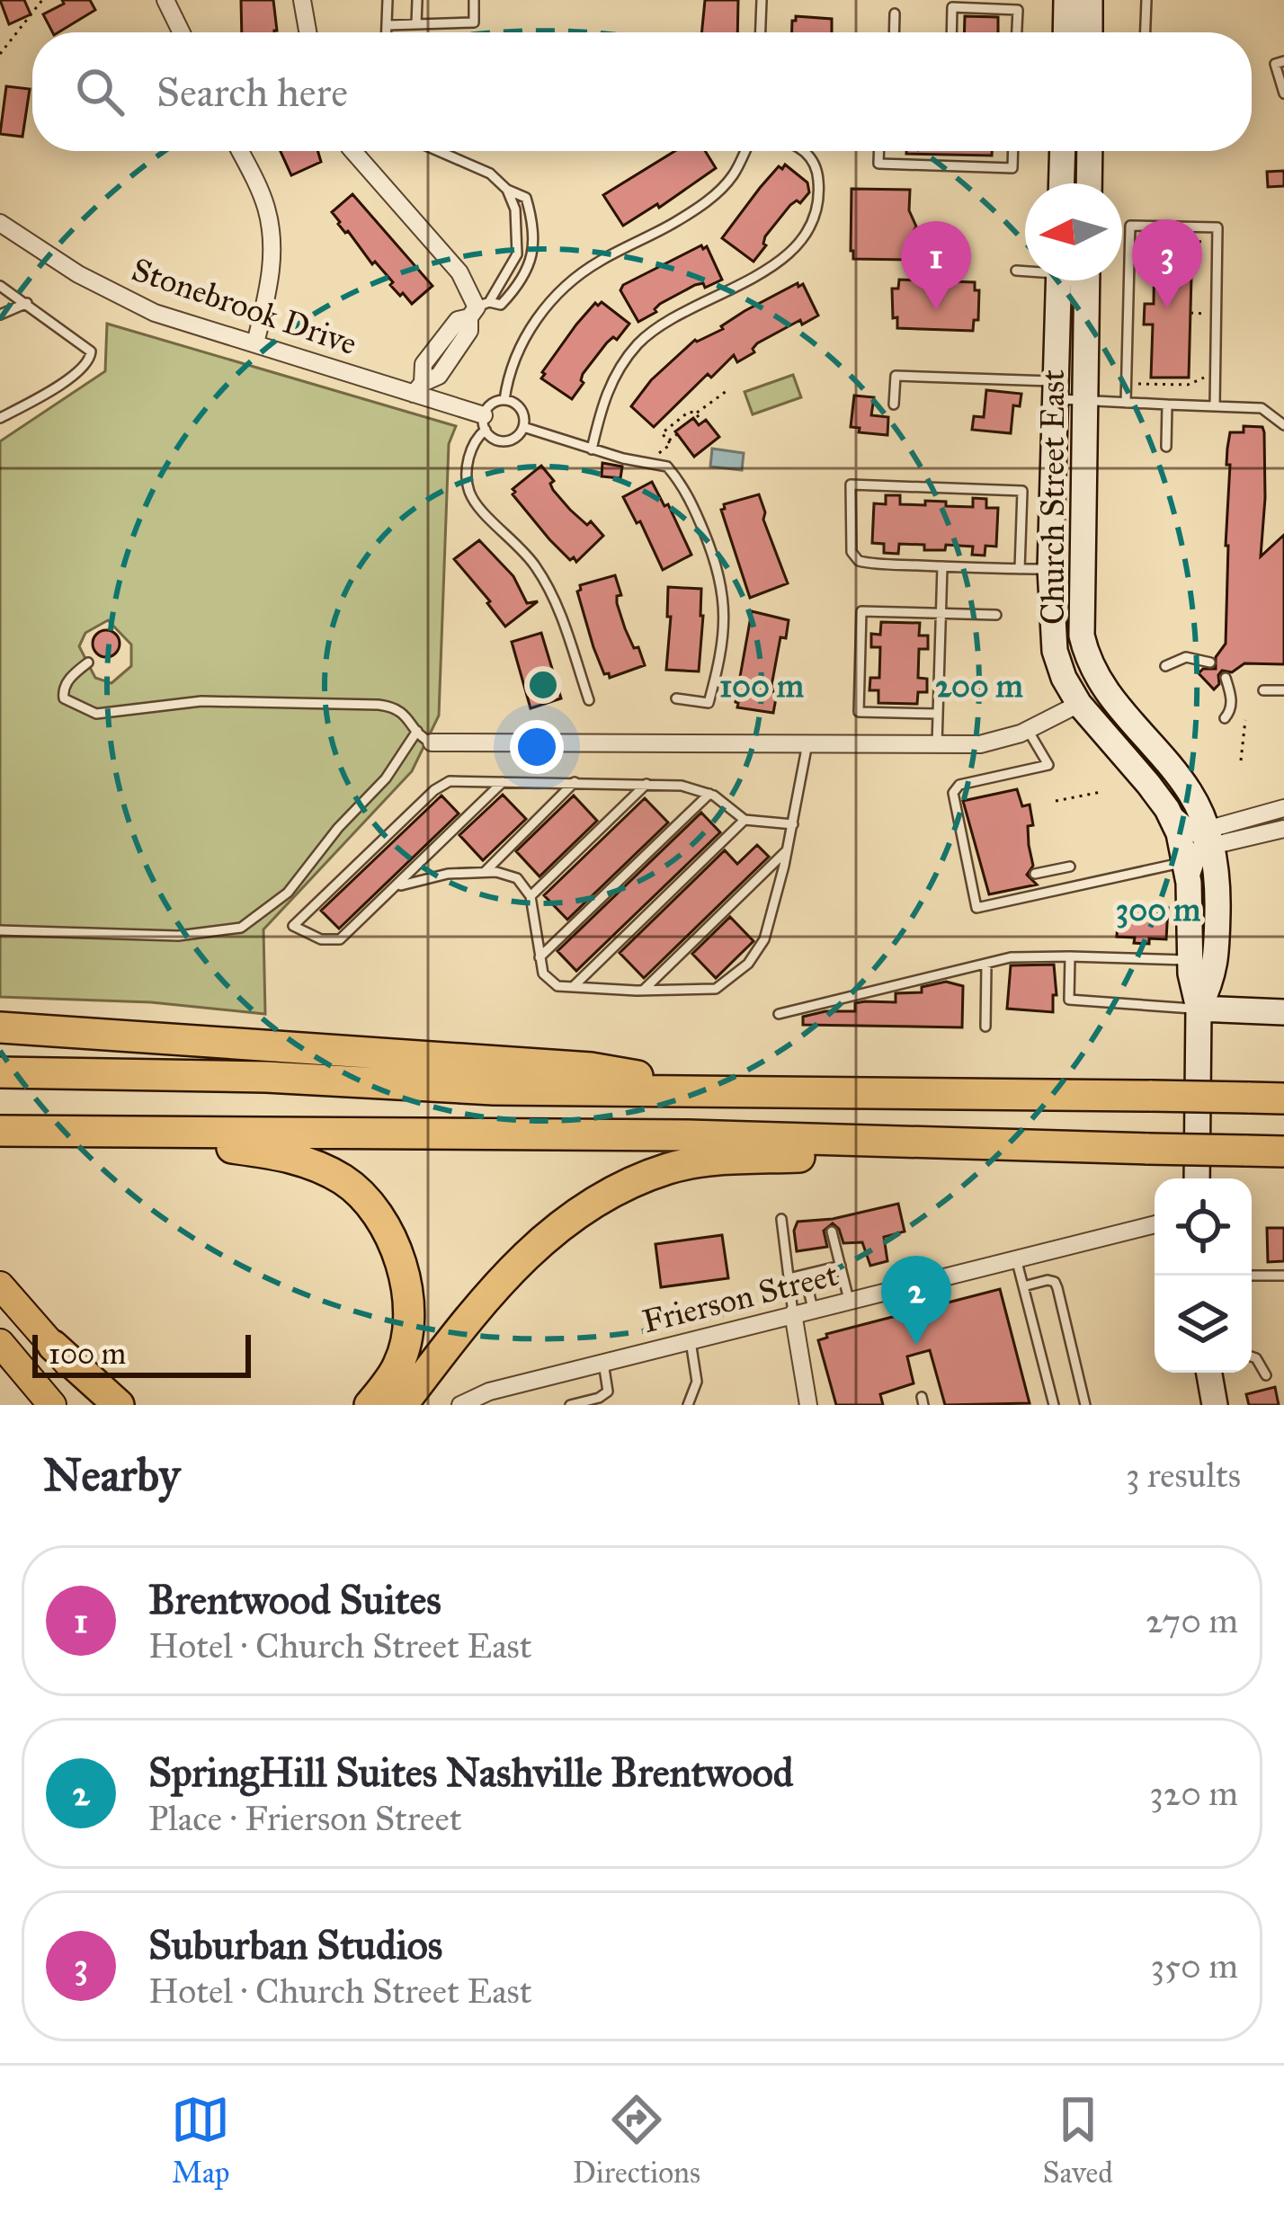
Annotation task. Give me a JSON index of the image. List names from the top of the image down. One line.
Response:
{"streets":{"main road":["Church Street East"],"street":["Stonebrook Drive","Frierson Street"]},"scale_bar":"100 m","north":"left","page":{"search":"Search here","pins":["3","1","2"],"scale":"100 m","heading":["Nearby","3 results"],"list":[{"mark":"1","name":"Brentwood Suites","note":"Hotel · Church Street East","value":"270 m"},{"mark":"2","name":"SpringHill Suites Nashville Brentwood","note":"Place · Frierson Street","value":"320 m"},{"mark":"3","name":"Suburban Studios","note":"Hotel · Church Street East","value":"350 m"}],"nav":["Map","Directions","Saved"]},"rings":["100 m","200 m","300 m"]}
